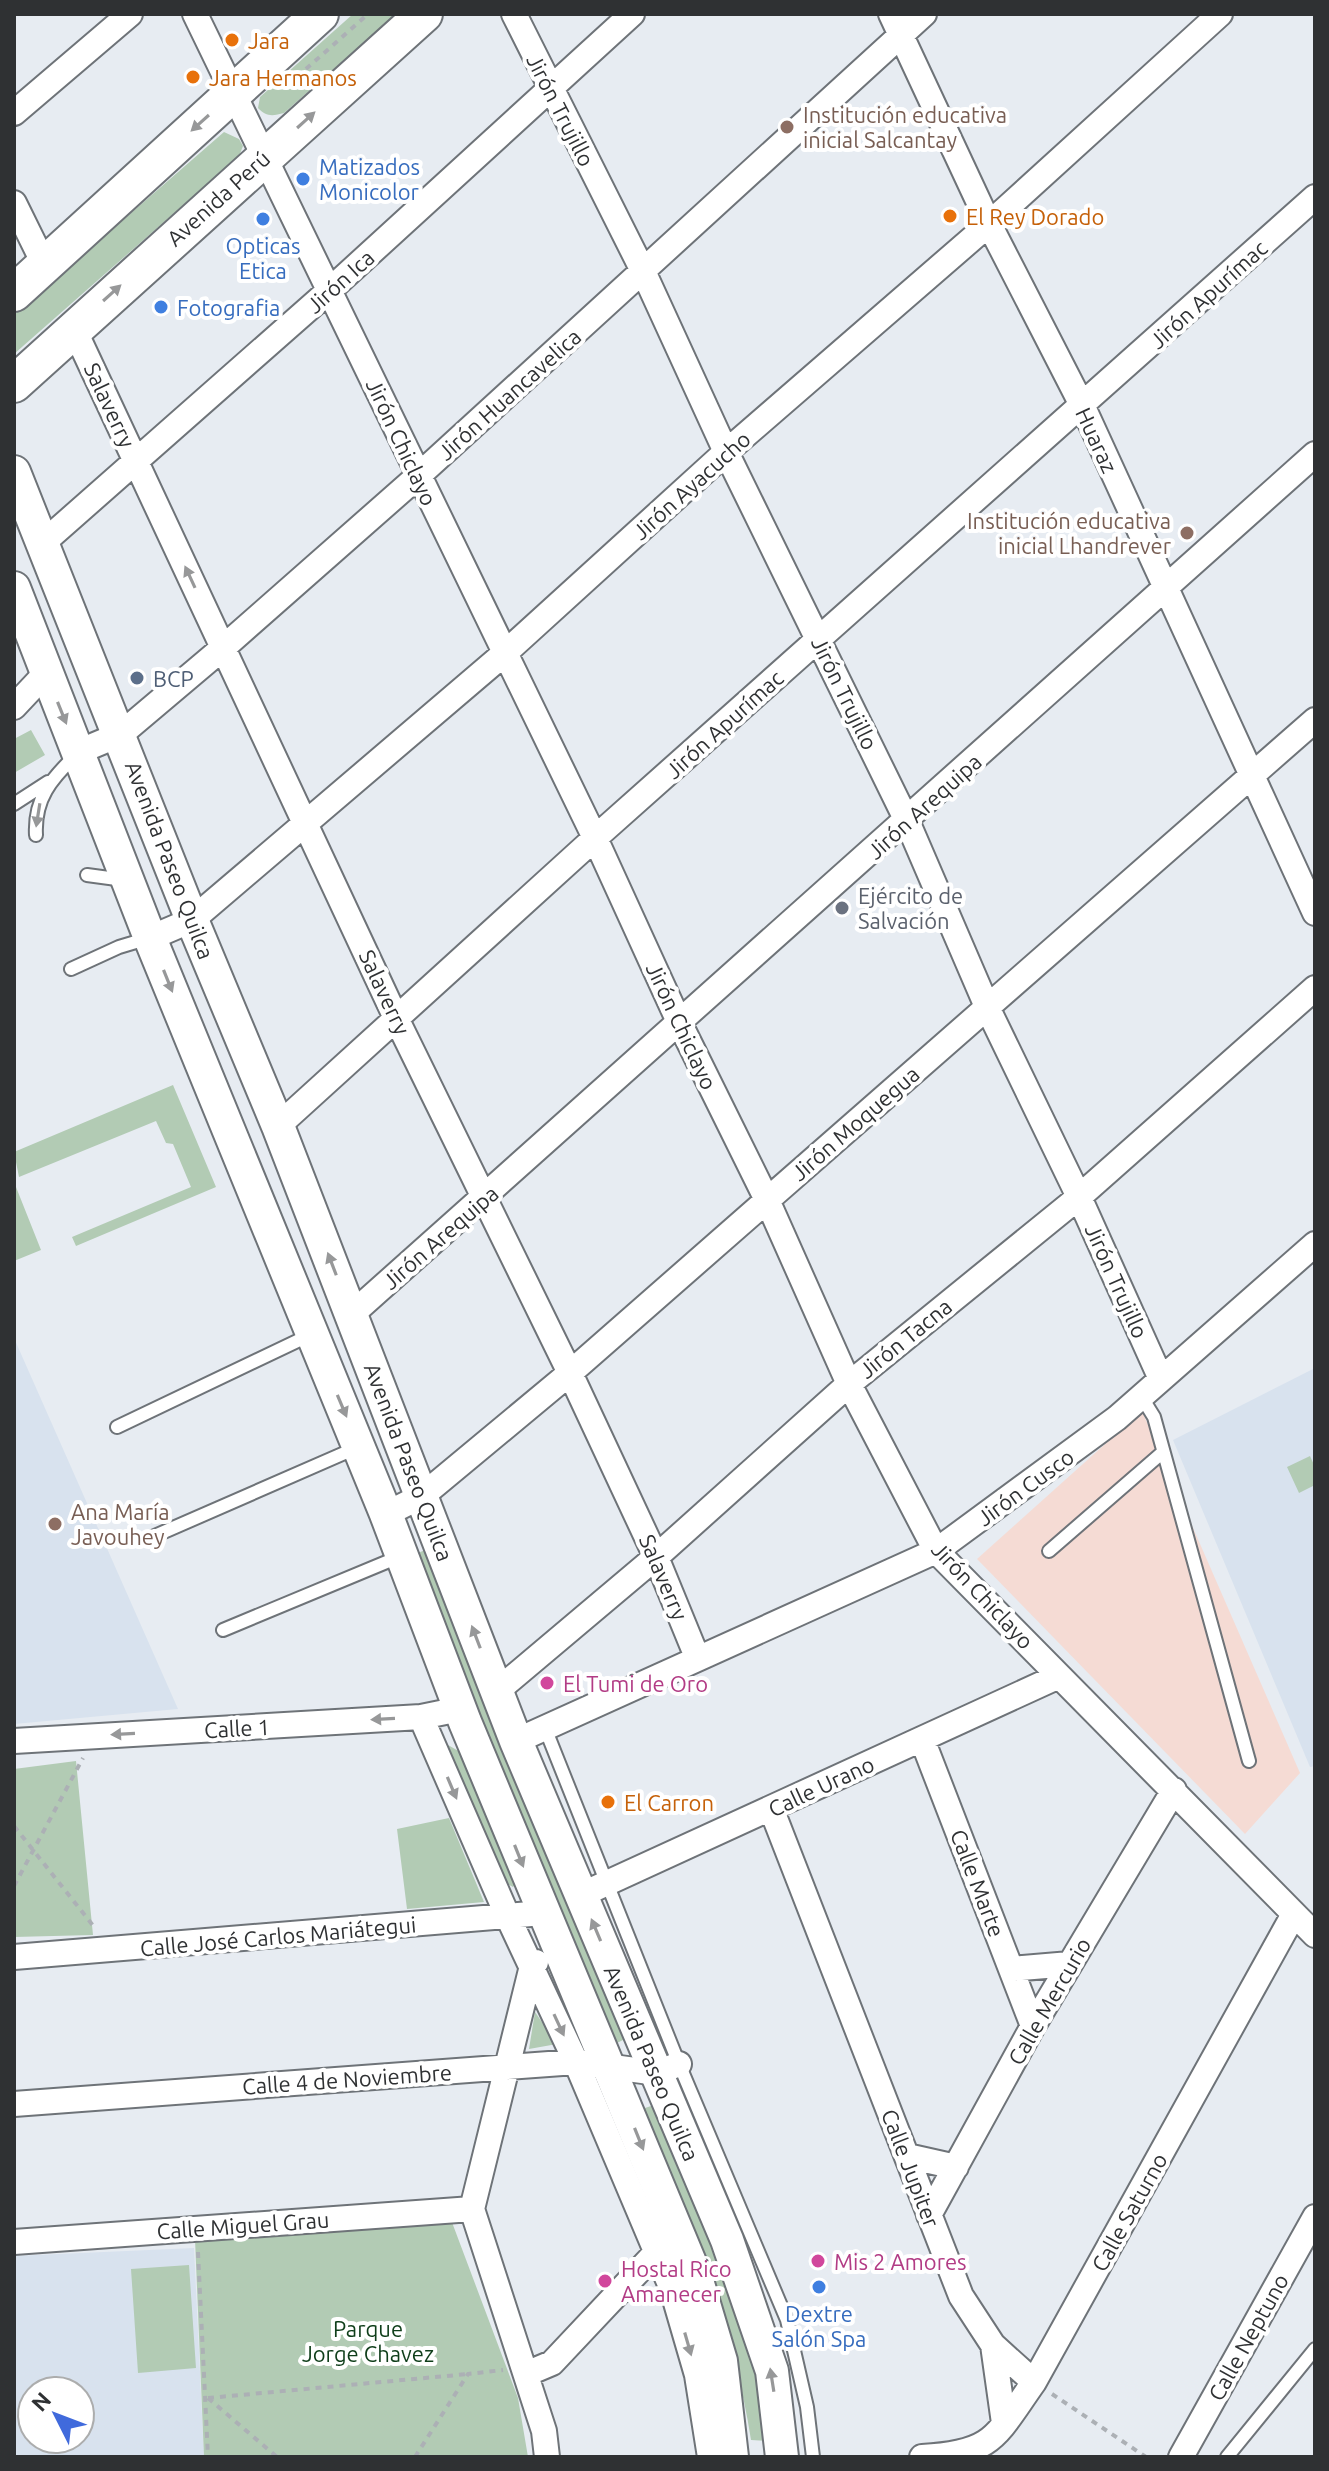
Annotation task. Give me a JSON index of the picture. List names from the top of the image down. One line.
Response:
{"streets":{"main road":["Avenida Perú","Avenida Paseo Quilca"],"street":["Jirón Trujillo","Jirón Ica","Jirón Apurímac","Jirón Huancavelica","Salaverry","Huaraz","Jirón Chiclayo","Jirón Ayacucho","Jirón Arequipa","Jirón Moquegua","Jirón Tacna","Jirón Cusco","Calle 1","Calle Urano","Calle Marte","Calle José Carlos Mariátegui","Calle Mercurio","Calle 4 de Noviembre","Calle Jupiter","Calle Saturno","Calle Miguel Grau","Calle Neptuno"]},"crossings":[["Jirón Trujillo","Jirón Ica"],["Jirón Trujillo","Jirón Apurímac"],["Jirón Trujillo","Jirón Huancavelica"],["Jirón Trujillo","Jirón Ayacucho"],["Jirón Trujillo","Jirón Arequipa"],["Jirón Trujillo","Jirón Moquegua"],["Jirón Trujillo","Jirón Tacna"],["Jirón Trujillo","Jirón Cusco"],["Avenida Perú","Salaverry"],["Avenida Perú","Jirón Chiclayo"],["Jirón Ica","Salaverry"],["Jirón Ica","Jirón Chiclayo"],["Jirón Ica","Avenida Paseo Quilca"],["Jirón Apurímac","Salaverry"],["Jirón Apurímac","Huaraz"],["Jirón Apurímac","Jirón Chiclayo"],["Jirón Apurímac","Avenida Paseo Quilca"],["Jirón Huancavelica","Salaverry"],["Jirón Huancavelica","Huaraz"],["Jirón Huancavelica","Jirón Chiclayo"],["Jirón Huancavelica","Avenida Paseo Quilca"],["Salaverry","Jirón Ayacucho"],["Salaverry","Jirón Arequipa"],["Salaverry","Jirón Moquegua"],["Salaverry","Jirón Tacna"],["Salaverry","Jirón Cusco"],["Huaraz","Jirón Ayacucho"],["Huaraz","Jirón Arequipa"],["Huaraz","Jirón Moquegua"],["Jirón Chiclayo","Jirón Ayacucho"],["Jirón Chiclayo","Jirón Arequipa"],["Jirón Chiclayo","Jirón Moquegua"],["Jirón Chiclayo","Jirón Tacna"],["Jirón Chiclayo","Jirón Cusco"],["Jirón Chiclayo","Calle Urano"],["Jirón Chiclayo","Calle Mercurio"],["Jirón Chiclayo","Calle Saturno"],["Jirón Ayacucho","Avenida Paseo Quilca"],["Jirón Arequipa","Avenida Paseo Quilca"],["Avenida Paseo Quilca","Jirón Moquegua"],["Avenida Paseo Quilca","Jirón Tacna"],["Avenida Paseo Quilca","Jirón Cusco"],["Avenida Paseo Quilca","Calle 1"],["Avenida Paseo Quilca","Calle Urano"],["Avenida Paseo Quilca","Calle José Carlos Mariátegui"],["Avenida Paseo Quilca","Calle 4 de Noviembre"],["Calle Urano","Calle Marte"],["Calle Urano","Calle Jupiter"],["Calle Marte","Calle Mercurio"],["Calle Mercurio","Calle Jupiter"],["Calle Jupiter","Calle Saturno"]],"one_way":["Calle 1"],"parks":["Parque Jorge Chavez"],"places":["Jara","Jara Hermanos","Institución educativa inicial Salcantay","Matizados Monicolor","El Rey Dorado","Opticas Etica","Fotografia","Institución educativa inicial Lhandrever","BCP","Ejército de Salvación","Ana María Javouhey","El Tumi de Oro","El Carron","Mis 2 Amores","Hostal Rico Amanecer","Dextre Salón Spa"],"north":"top left"}
